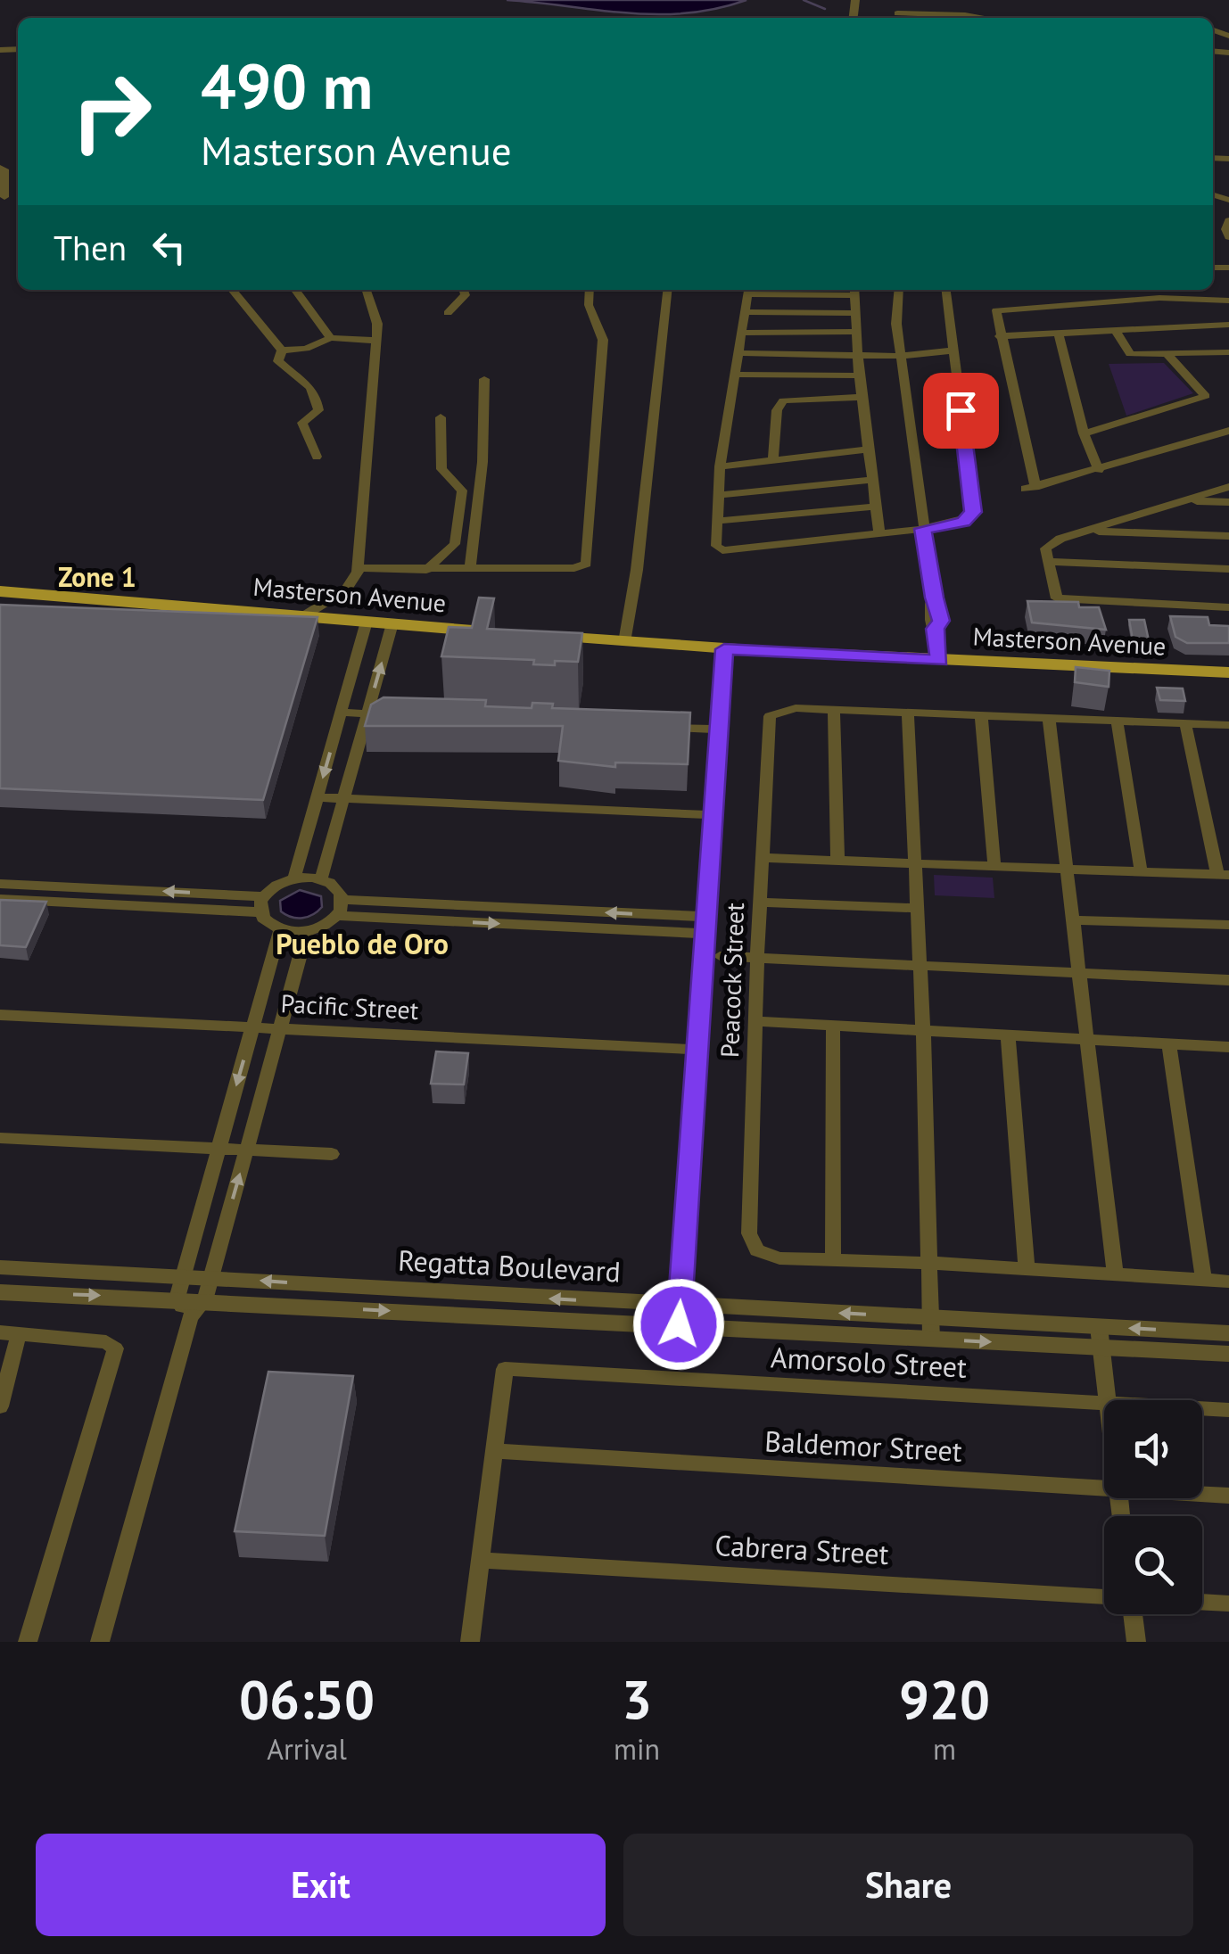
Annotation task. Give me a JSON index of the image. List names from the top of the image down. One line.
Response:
{"streets":{"main road":["Masterson Avenue"],"street":["Peacock Street","Pacific Street","Regatta Boulevard","Amorsolo Street","Baldemor Street","Cabrera Street"]},"crossings":[["Amorsolo Street","Baldemor Street"]],"districts":["Zone 1","Pueblo de Oro"],"page":{"turn":["490 m","Masterson Avenue"],"then":"Then","eta":["06:50","Arrival","3","min","920","m"],"buttons":["Exit","Share"]}}
